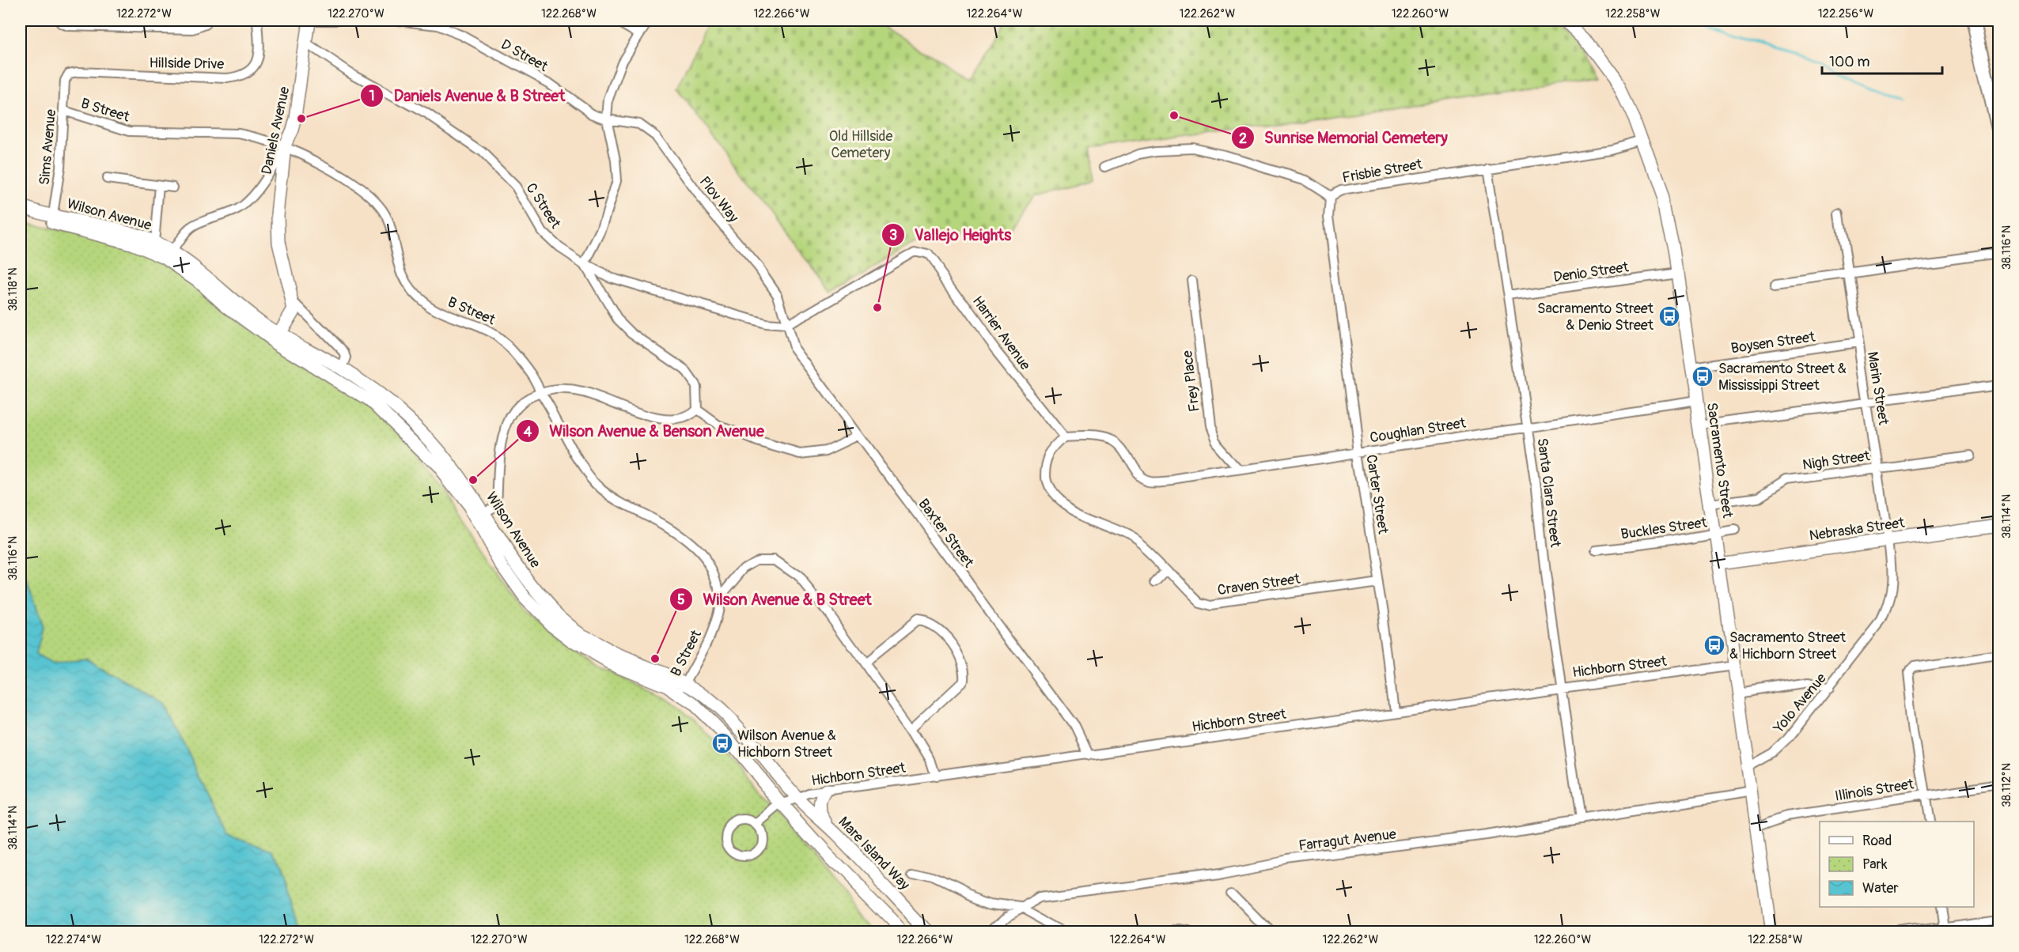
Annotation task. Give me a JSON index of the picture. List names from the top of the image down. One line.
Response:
{"streets":{"main road":["Daniels Avenue","Wilson Avenue","Sacramento Street","Nebraska Street","Mare Island Way"],"street":["D Street","Hillside Drive","B Street","Sims Avenue","Frisbie Street","Plov Way","C Street","Denio Street","Harrier Avenue","Boysen Street","Frey Place","Marin Street","Coughlan Street","Nigh Street","Santa Clara Street","Carter Street","Buckles Street","Baxter Street","Craven Street","Hichborn Street","Yolo Avenue","Illinois Street","Farragut Avenue"]},"crossings":[["D Street","Plov Way"],["Hillside Drive","Sims Avenue"],["B Street","Daniels Avenue"],["B Street","Sims Avenue"],["B Street","Wilson Avenue"],["Daniels Avenue","C Street"],["Daniels Avenue","Wilson Avenue"],["Sims Avenue","Wilson Avenue"],["Frisbie Street","Sacramento Street"],["Frisbie Street","Santa Clara Street"],["Frisbie Street","Carter Street"],["Plov Way","C Street"],["Plov Way","Harrier Avenue"],["Plov Way","Baxter Street"],["C Street","Harrier Avenue"],["C Street","Baxter Street"],["Wilson Avenue","Hichborn Street"],["Wilson Avenue","Mare Island Way"],["Denio Street","Sacramento Street"],["Denio Street","Santa Clara Street"],["Harrier Avenue","Coughlan Street"],["Harrier Avenue","Baxter Street"],["Harrier Avenue","Craven Street"],["Boysen Street","Marin Street"],["Boysen Street","Sacramento Street"],["Frey Place","Coughlan Street"],["Marin Street","Nigh Street"],["Marin Street","Nebraska Street"],["Marin Street","Yolo Avenue"],["Coughlan Street","Sacramento Street"],["Coughlan Street","Santa Clara Street"],["Coughlan Street","Carter Street"],["Coughlan Street","Craven Street"],["Sacramento Street","Nigh Street"],["Sacramento Street","Buckles Street"],["Sacramento Street","Nebraska Street"],["Sacramento Street","Hichborn Street"],["Sacramento Street","Yolo Avenue"],["Sacramento Street","Illinois Street"],["Sacramento Street","Farragut Avenue"],["Santa Clara Street","Hichborn Street"],["Santa Clara Street","Farragut Avenue"],["Carter Street","Craven Street"],["Carter Street","Hichborn Street"],["Baxter Street","Hichborn Street"],["Hichborn Street","Mare Island Way"]],"parks":["Old Hillside Cemetery"],"places":{"other":["Sunrise Memorial Cemetery","Daniels Avenue & B Street","Vallejo Heights","Wilson Avenue & Benson Avenue","Wilson Avenue & B Street"],"bus stop":["Sacramento Street & Denio Street","Sacramento Street & Mississippi Street","Sacramento Street & Hichborn Street","Wilson Avenue & Hichborn Street"]},"legend":["Road","Park","Water"],"scale_bar":"100 m","coordinates":["122.272°W","122.270°W","122.268°W","122.266°W","122.264°W","122.262°W","122.260°W","122.258°W","122.256°W","38.116°N","38.118°N","38.114°N","38.112°N","122.274°W"]}
